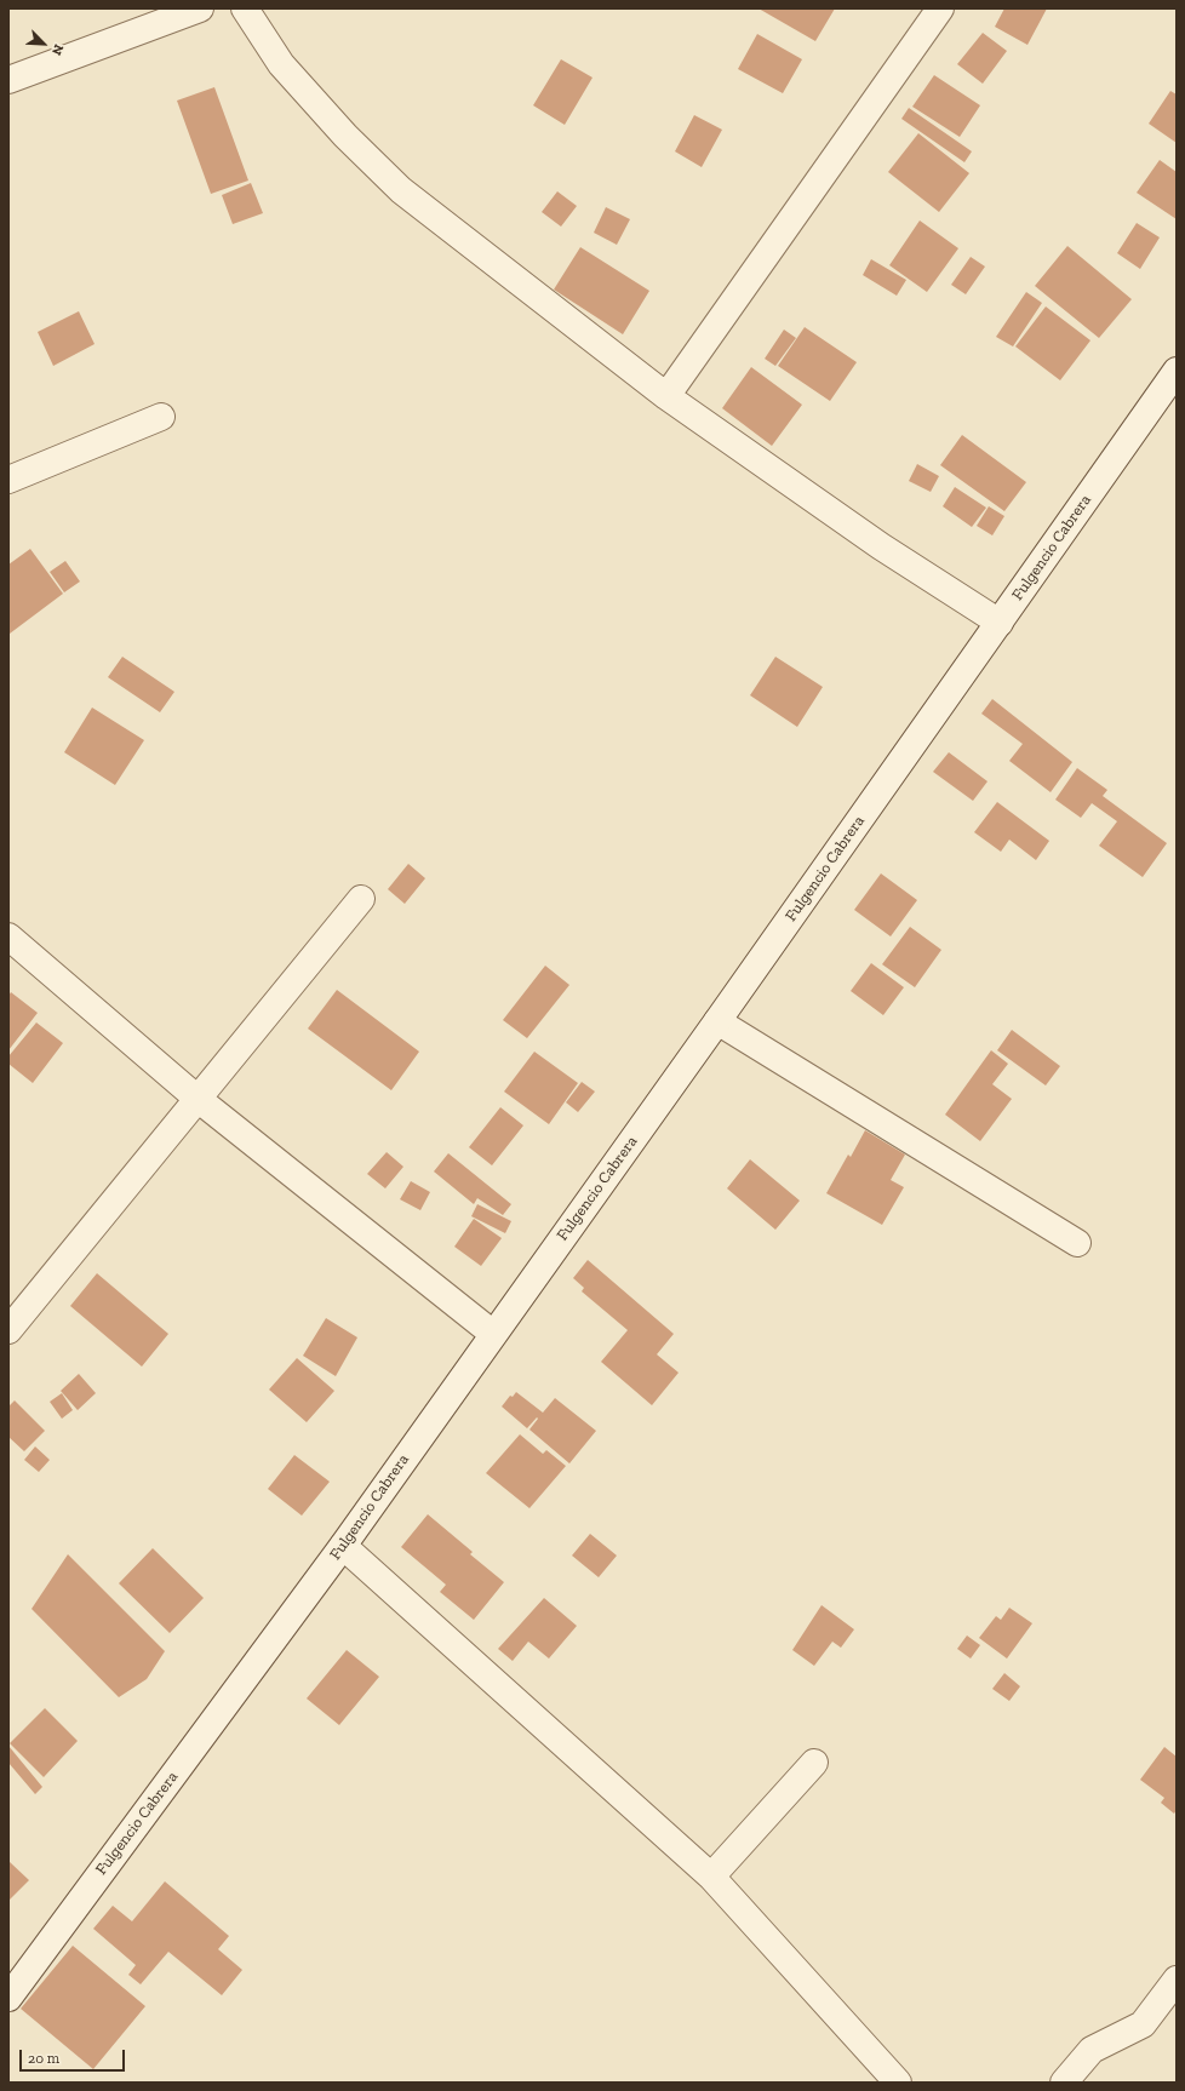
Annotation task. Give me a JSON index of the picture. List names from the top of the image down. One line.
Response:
{"streets":{"street":["Fulgencio Cabrera"]},"scale_bar":"20 m","north":"bottom right"}
